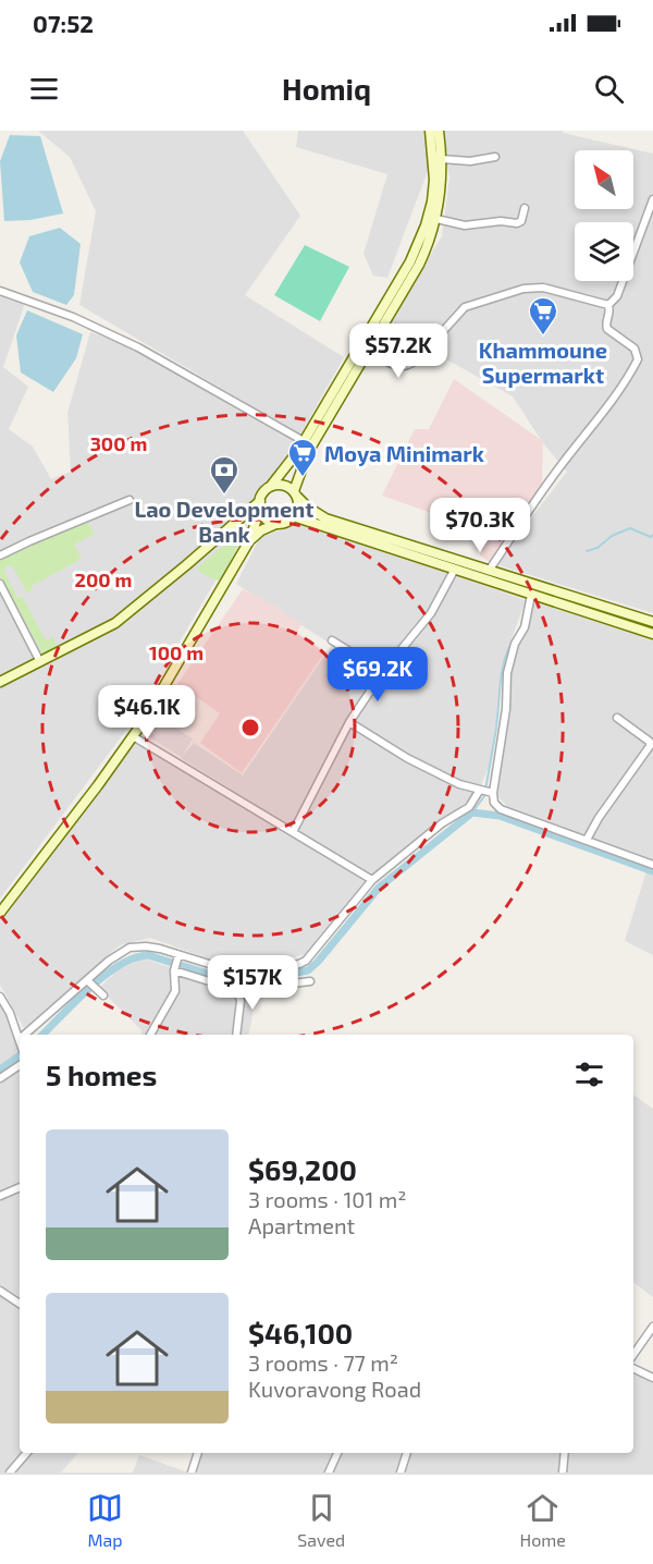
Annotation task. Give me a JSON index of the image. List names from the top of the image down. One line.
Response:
{"places":{"supermarket":["Khammoune Supermarkt","Moya Minimark"],"bank":["Lao Development Bank"]},"north":"top left","page":{"status":"07:52","header":"Homiq","price":["$57.2K","$70.3K","$69.2K","$46.1K","$157K"],"heading":"5 homes","list":[{"name":"$69,200","note":"3 rooms · 101 m² · Apartment"},{"name":"$46,100","note":"3 rooms · 77 m² · Kuvoravong Road"}],"tabs":["Map","Saved","Home"]},"rings":["300 m","200 m","100 m"]}
